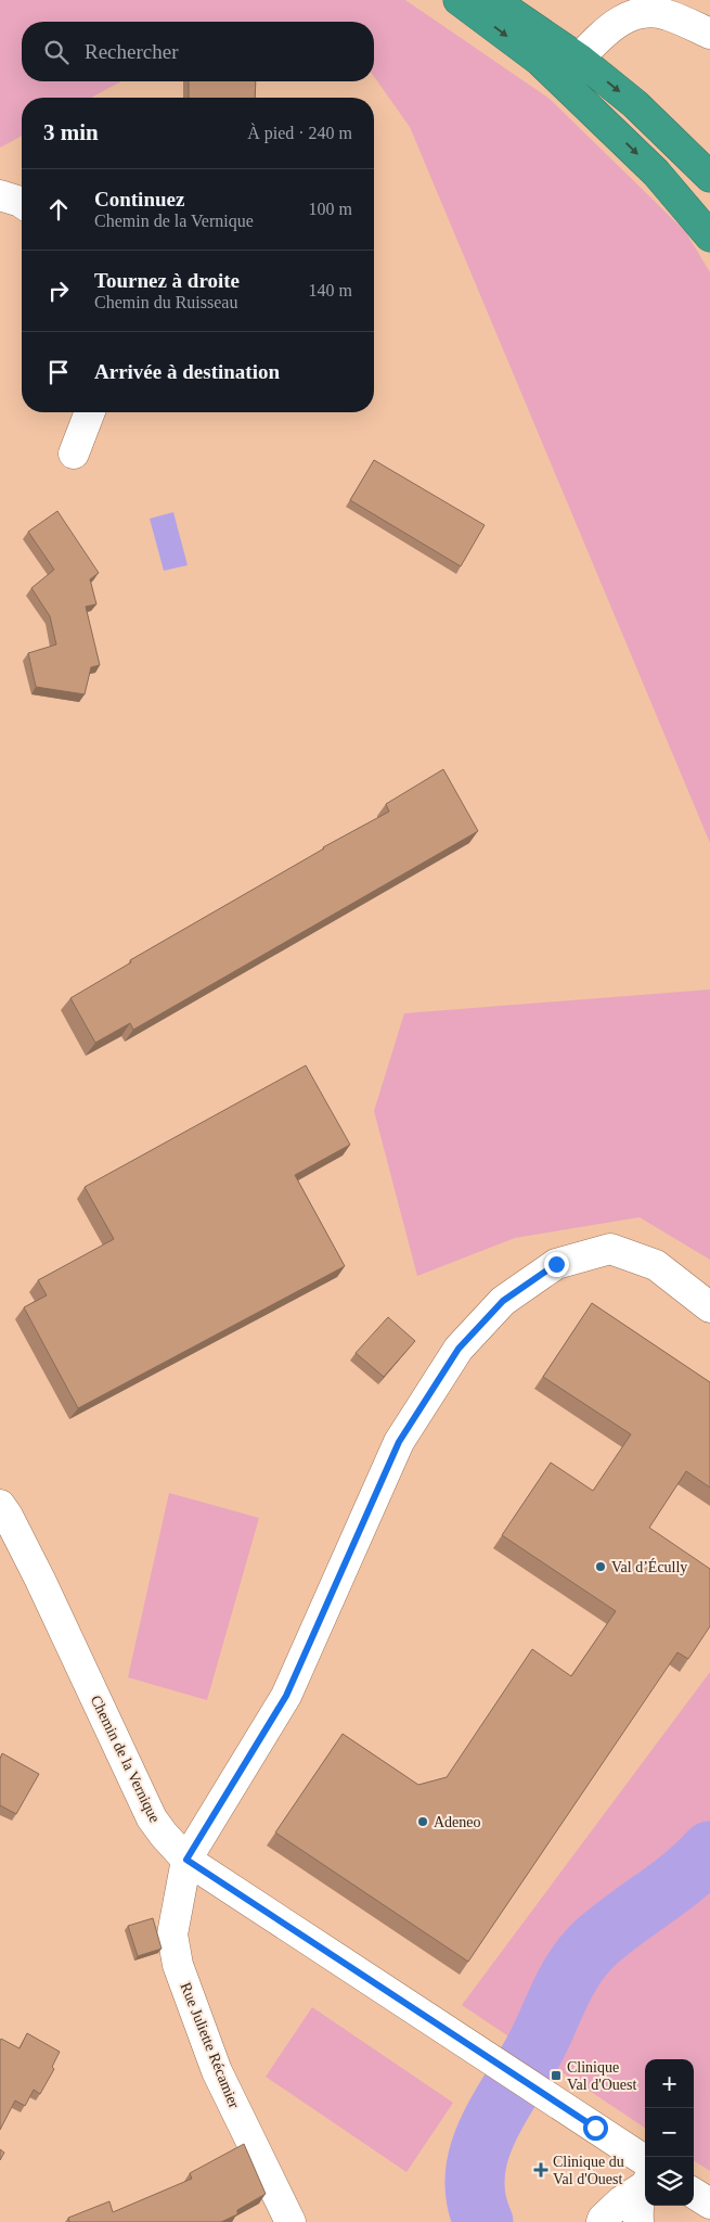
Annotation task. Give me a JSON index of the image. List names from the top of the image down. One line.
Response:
{"streets":{"street":["Chemin de la Vernique","Rue Juliette Récamier"]},"crossings":[["Chemin de la Vernique","Rue Juliette Récamier"]],"places":{"other":["Val d’Écully","Adeneo"],"transit":["Clinique Val d'Ouest"],"health":["Clinique du Val d'Ouest"]},"page":{"search":"Rechercher","heading":["3 min","À pied · 240 m"],"list":[["Continuez","Chemin de la Vernique","100 m"],["Tournez à droite","Chemin du Ruisseau","140 m"],"Arrivée à destination"],"map_buttons":["+","−"]}}
